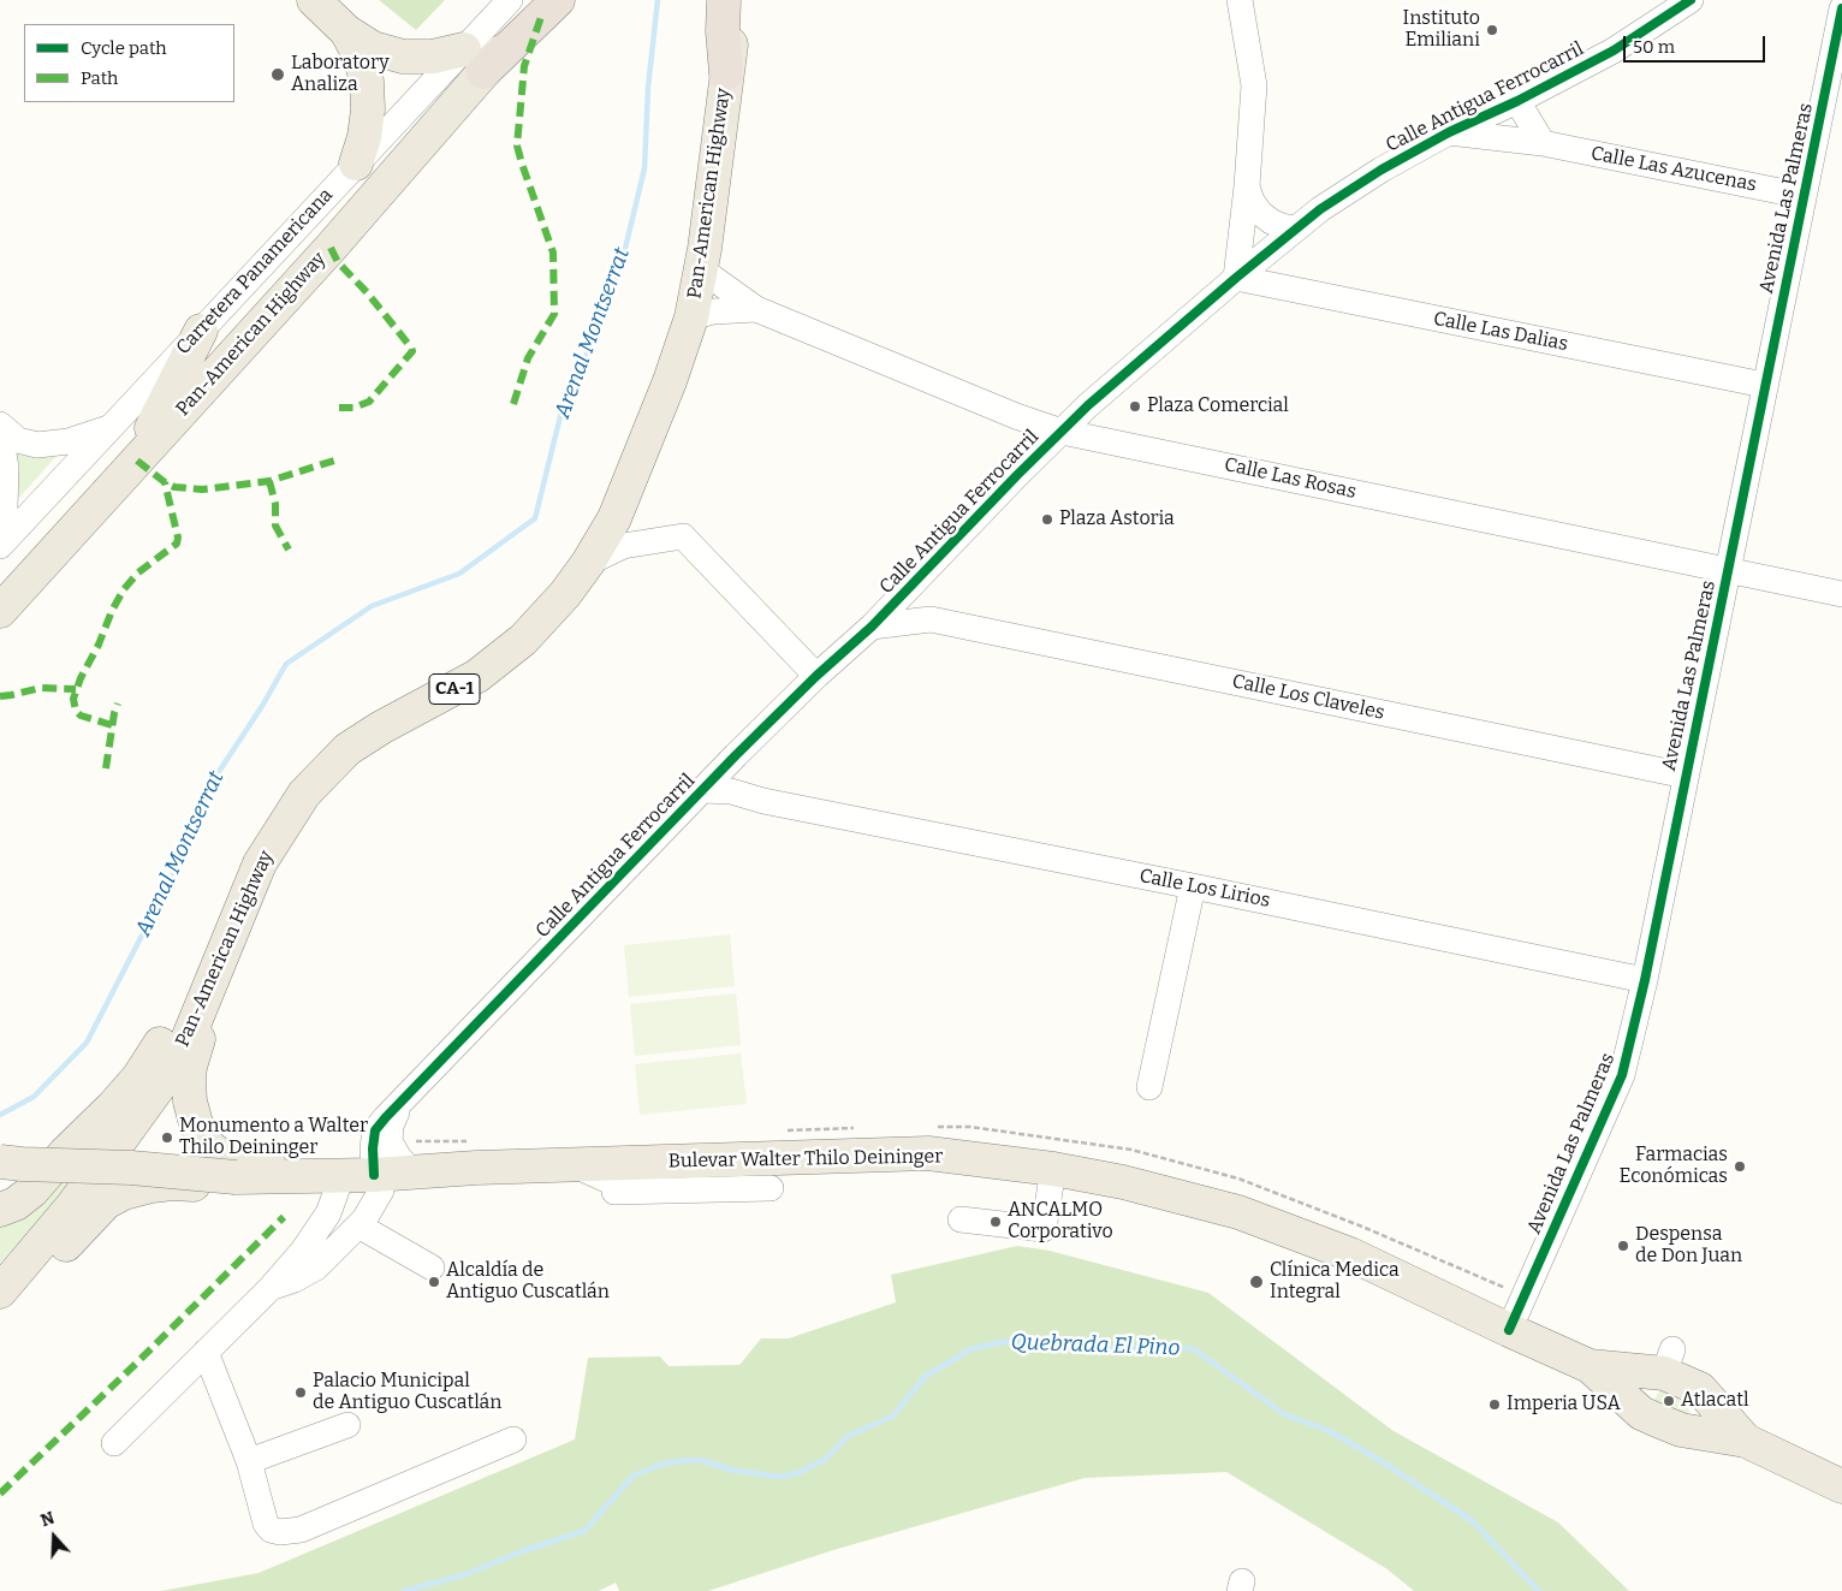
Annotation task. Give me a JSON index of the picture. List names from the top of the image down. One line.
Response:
{"streets":{"main road":["Pan-American Highway","CA-1","Bulevar Walter Thilo Deininger"],"street":["Calle Antigua Ferrocarril","Calle Las Azucenas","Avenida Las Palmeras","Carretera Panamericana","Calle Las Dalias","Calle Las Rosas","Calle Los Claveles","Calle Los Lirios"]},"crossings":[["Calle Antigua Ferrocarril","Calle Las Azucenas"],["Calle Antigua Ferrocarril","Calle Las Dalias"],["Calle Antigua Ferrocarril","Calle Las Rosas"],["Calle Antigua Ferrocarril","Calle Los Claveles"],["Calle Antigua Ferrocarril","Calle Los Lirios"],["Calle Antigua Ferrocarril","Bulevar Walter Thilo Deininger"],["Calle Las Azucenas","Avenida Las Palmeras"],["Pan-American Highway","Carretera Panamericana"],["Pan-American Highway","Calle Las Rosas"],["Avenida Las Palmeras","Calle Las Dalias"],["Avenida Las Palmeras","Calle Las Rosas"],["Avenida Las Palmeras","Calle Los Claveles"],["Avenida Las Palmeras","Calle Los Lirios"],["Avenida Las Palmeras","Bulevar Walter Thilo Deininger"]],"water":["Arenal Montserrat","Quebrada El Pino"],"places":["Instituto Emiliani","Laboratory Analiza","Plaza Comercial","Plaza Astoria","Monumento a Walter Thilo Deininger","Farmacias Económicas","ANCALMO Corporativo","Despensa de Don Juan","Alcaldía de Antiguo Cuscatlán","Clínica Medica Integral","Palacio Municipal de Antiguo Cuscatlán","Atlacatl","Imperia USA"],"legend":["Cycle path","Path"],"scale_bar":"50 m","north":"top"}
